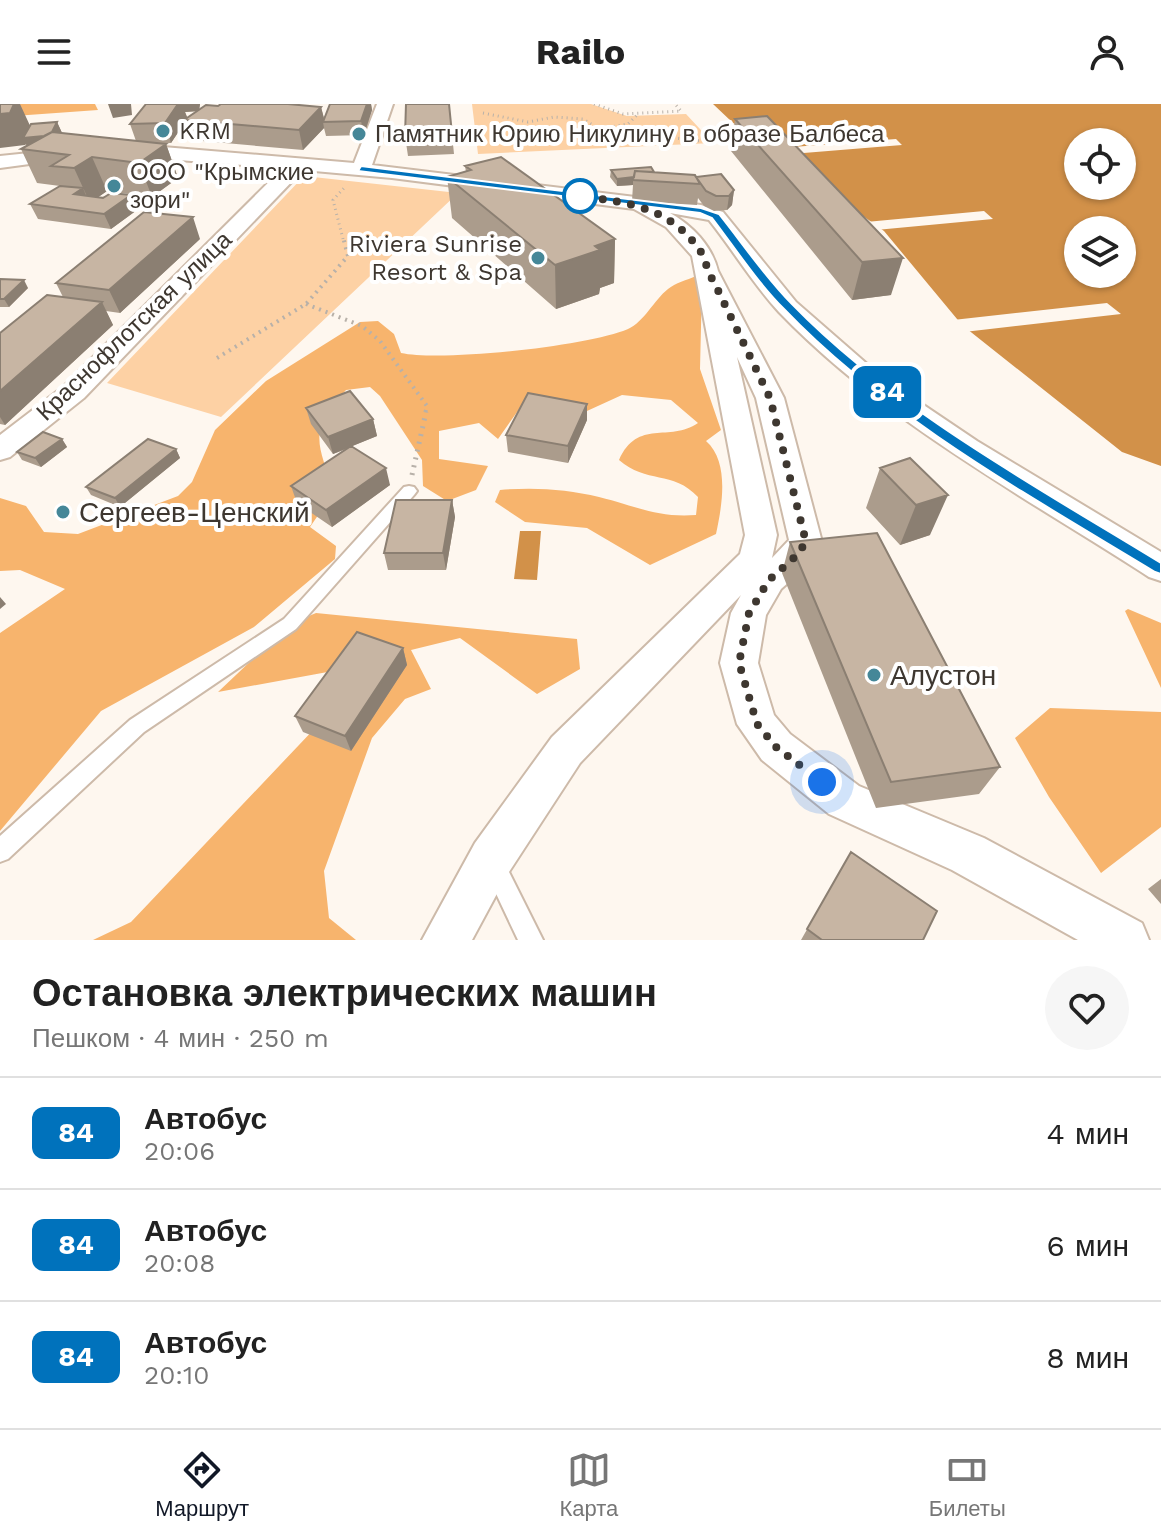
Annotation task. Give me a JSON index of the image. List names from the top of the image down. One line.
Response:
{"streets":{"street":["Краснофлотская улица"]},"places":["KRM","Памятник Юрию Никулину в образе Балбеса","ООО \"Крымские зори\"","Riviera Sunrise Resort & Spa","Сергеев-Ценский","Алустон"],"lines":["bus line 84"],"page":{"header":"Railo","on_map":"84","heading":["Остановка электрических машин","Пешком · 4 мин · 250 m"],"list":[{"mark":"84","name":"Автобус","note":"20:06","value":"4 мин"},{"mark":"84","name":"Автобус","note":"20:08","value":"6 мин"},{"mark":"84","name":"Автобус","note":"20:10","value":"8 мин"}],"tabs":["Маршрут","Карта","Билеты"]}}
